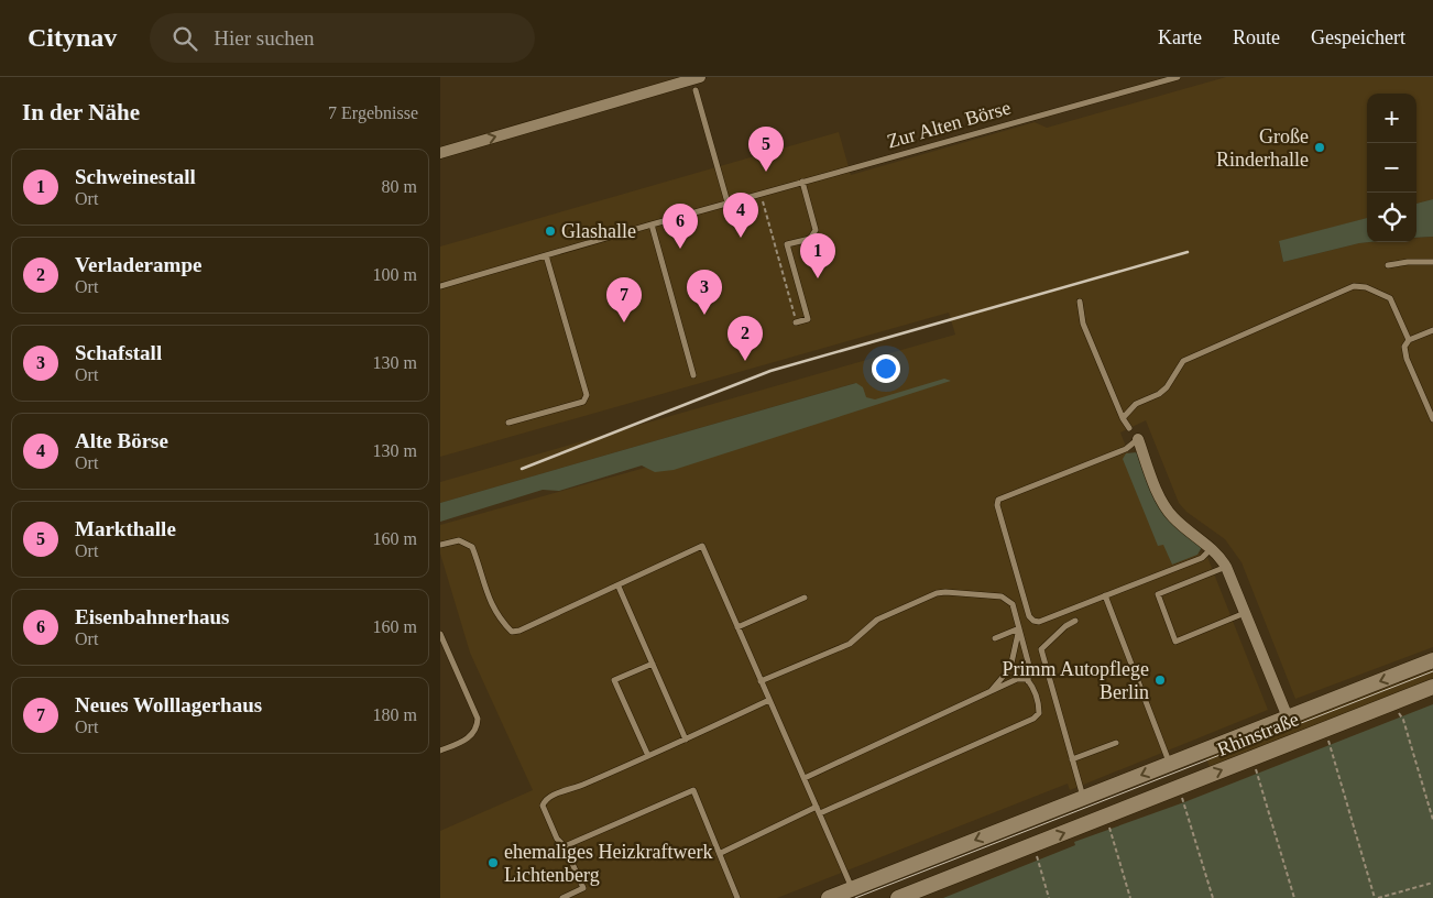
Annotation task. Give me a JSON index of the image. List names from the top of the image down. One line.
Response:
{"streets":{"main road":["Rhinstraße"],"lane":["Zur Alten Börse"]},"places":["Große Rinderhalle","Glashalle","Primm Autopflege Berlin","ehemaliges Heizkraftwerk Lichtenberg"],"page":{"header":"Citynav","search":"Hier suchen","nav":["Karte","Route","Gespeichert"],"heading":["In der Nähe","7 Ergebnisse"],"map_buttons":["+","−"],"pins":["5","4","6","1","3","7","2"],"list":[{"mark":"1","name":"Schweinestall","note":"Ort","value":"80 m"},{"mark":"2","name":"Verladerampe","note":"Ort","value":"100 m"},{"mark":"3","name":"Schafstall","note":"Ort","value":"130 m"},{"mark":"4","name":"Alte Börse","note":"Ort","value":"130 m"},{"mark":"5","name":"Markthalle","note":"Ort","value":"160 m"},{"mark":"6","name":"Eisenbahnerhaus","note":"Ort","value":"160 m"},{"mark":"7","name":"Neues Wolllagerhaus","note":"Ort","value":"180 m"}]}}
